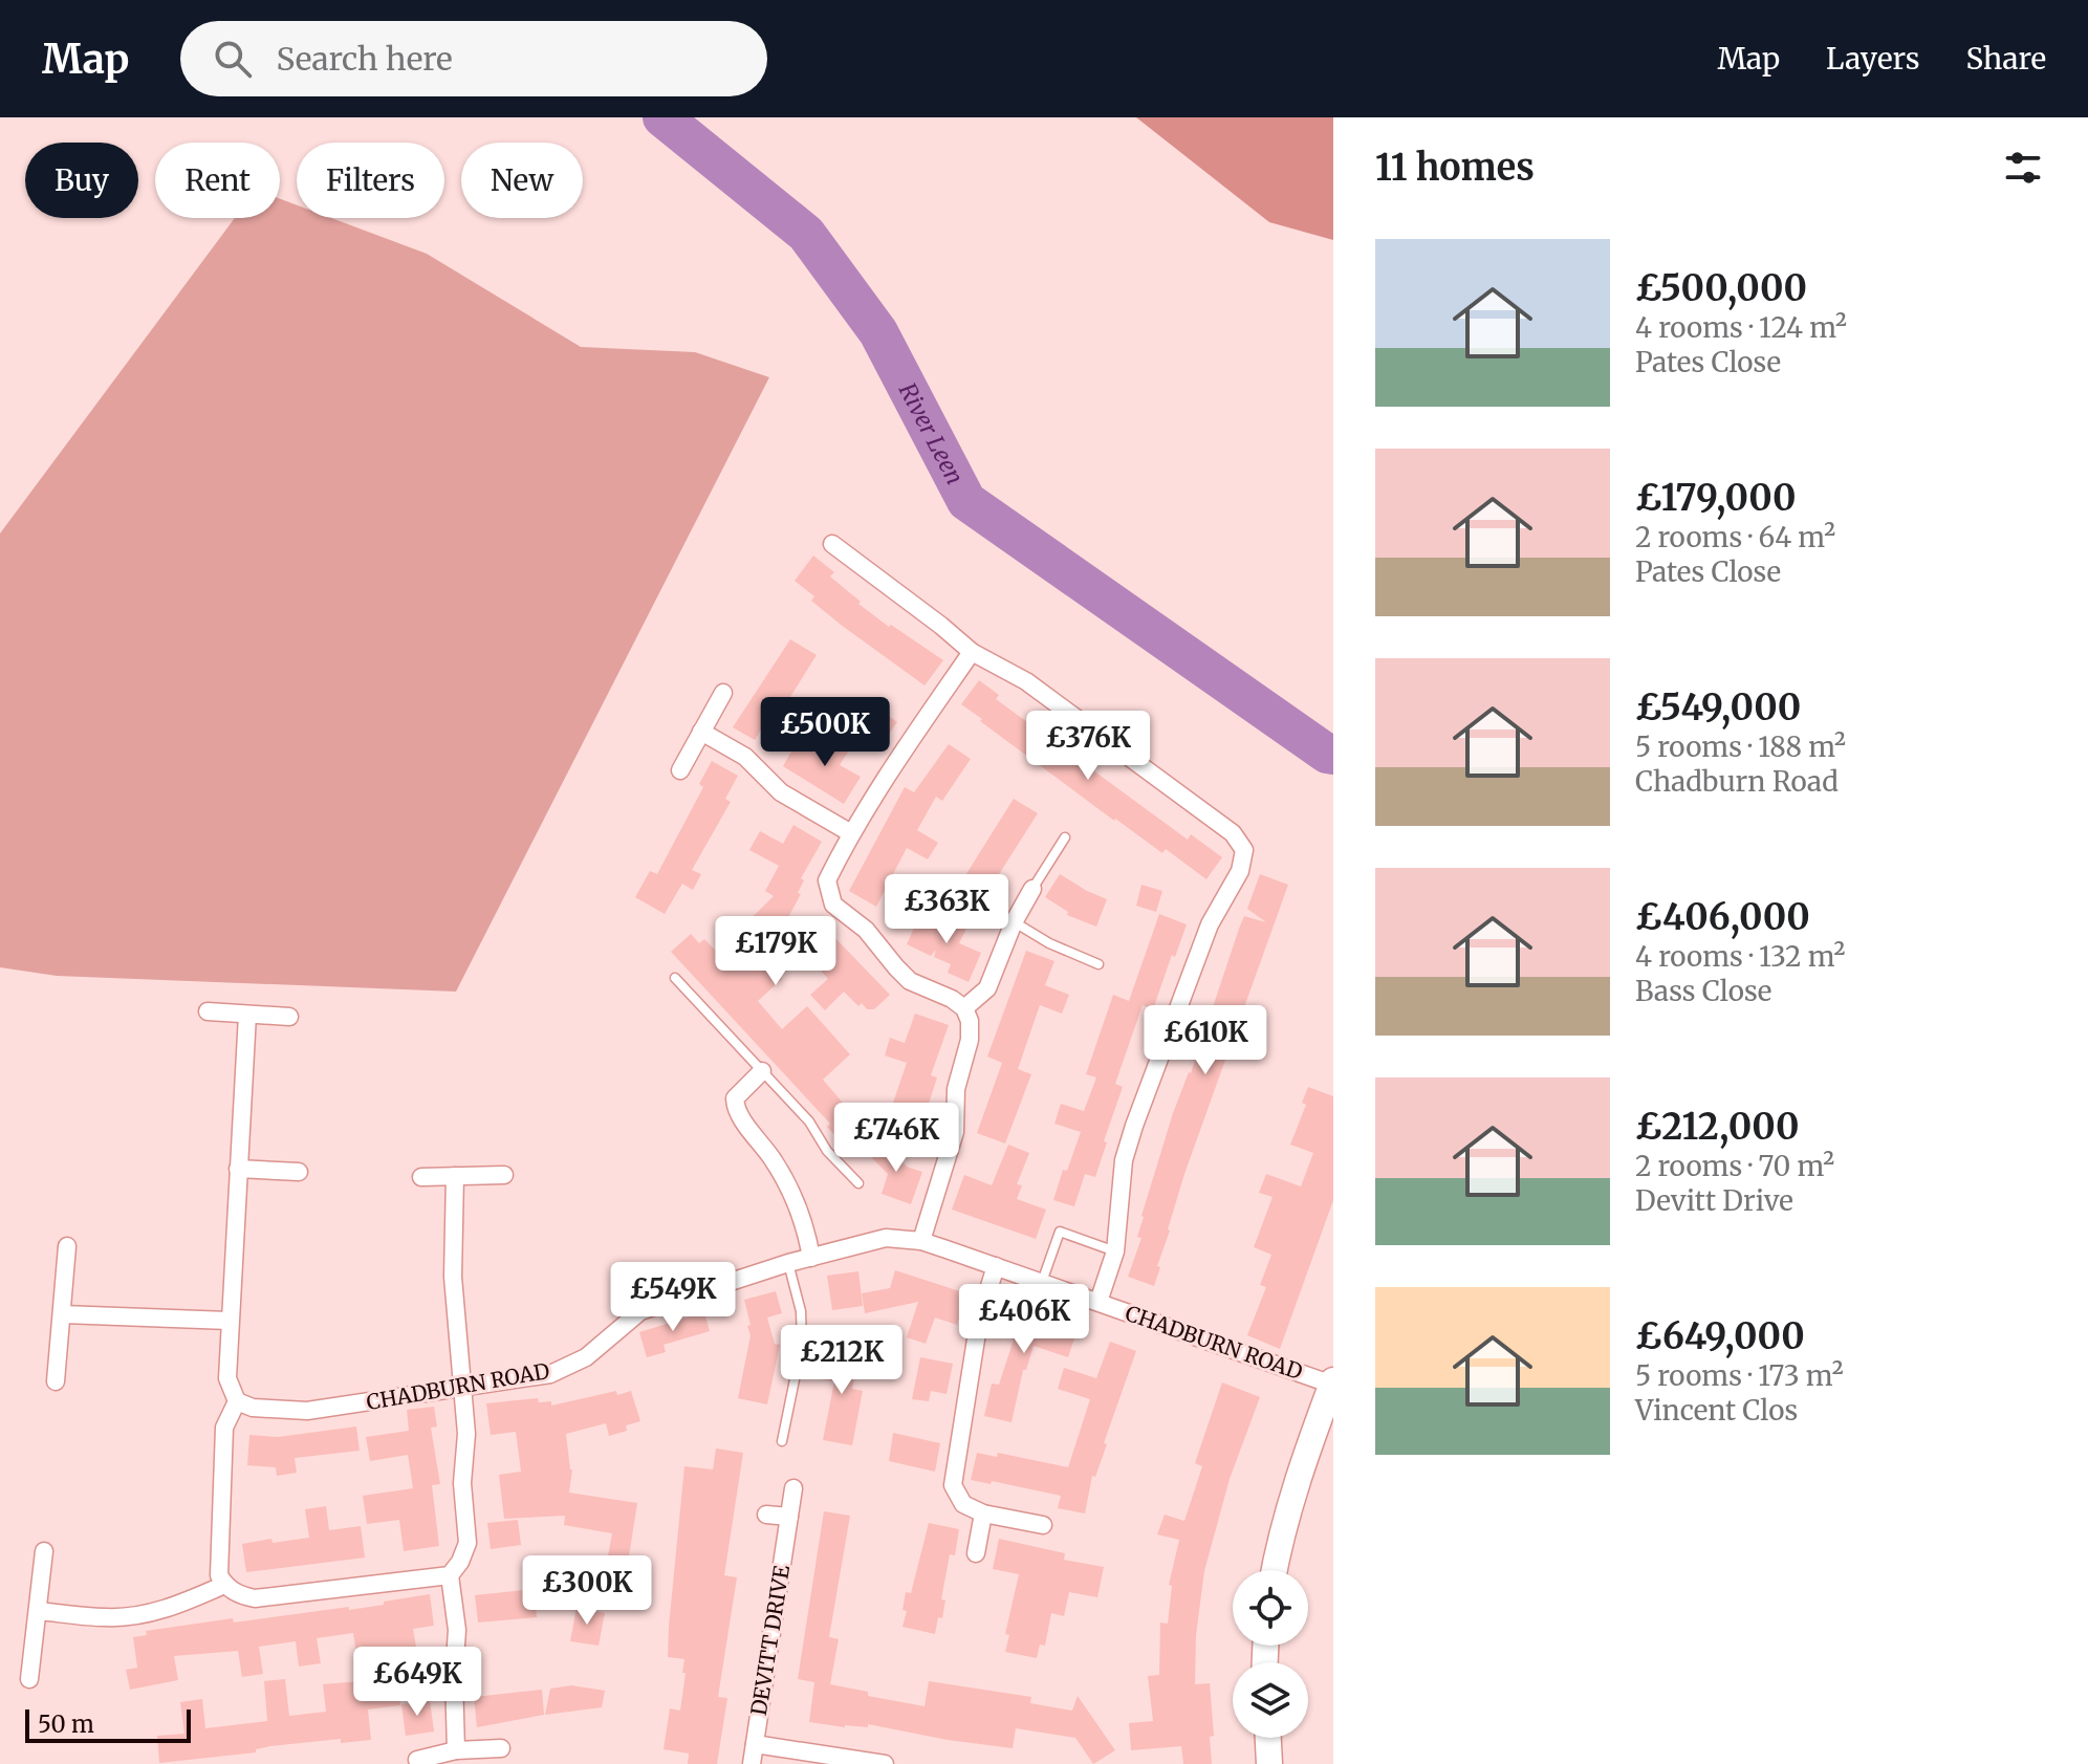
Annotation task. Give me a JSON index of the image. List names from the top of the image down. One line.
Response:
{"streets":{"street":["CHADBURN ROAD","DEVITT DRIVE"]},"water":["River Leen"],"scale_bar":"50 m","page":{"header":"Map","search":"Search here","nav":["Map","Layers","Share"],"heading":"11 homes","chip":["Buy","Rent","Filters","New"],"list":[{"name":"£500,000","note":"4 rooms · 124 m² · Pates Close"},{"name":"£179,000","note":"2 rooms · 64 m² · Pates Close"},{"name":"£549,000","note":"5 rooms · 188 m² · Chadburn Road"},{"name":"£406,000","note":"4 rooms · 132 m² · Bass Close"},{"name":"£212,000","note":"2 rooms · 70 m² · Devitt Drive"},{"name":"£649,000","note":"5 rooms · 173 m² · Vincent Clos"}],"price":["£500K","£376K","£363K","£179K","£610K","£746K","£549K","£406K","£212K","£300K","£649K"],"scale":"50 m"}}
